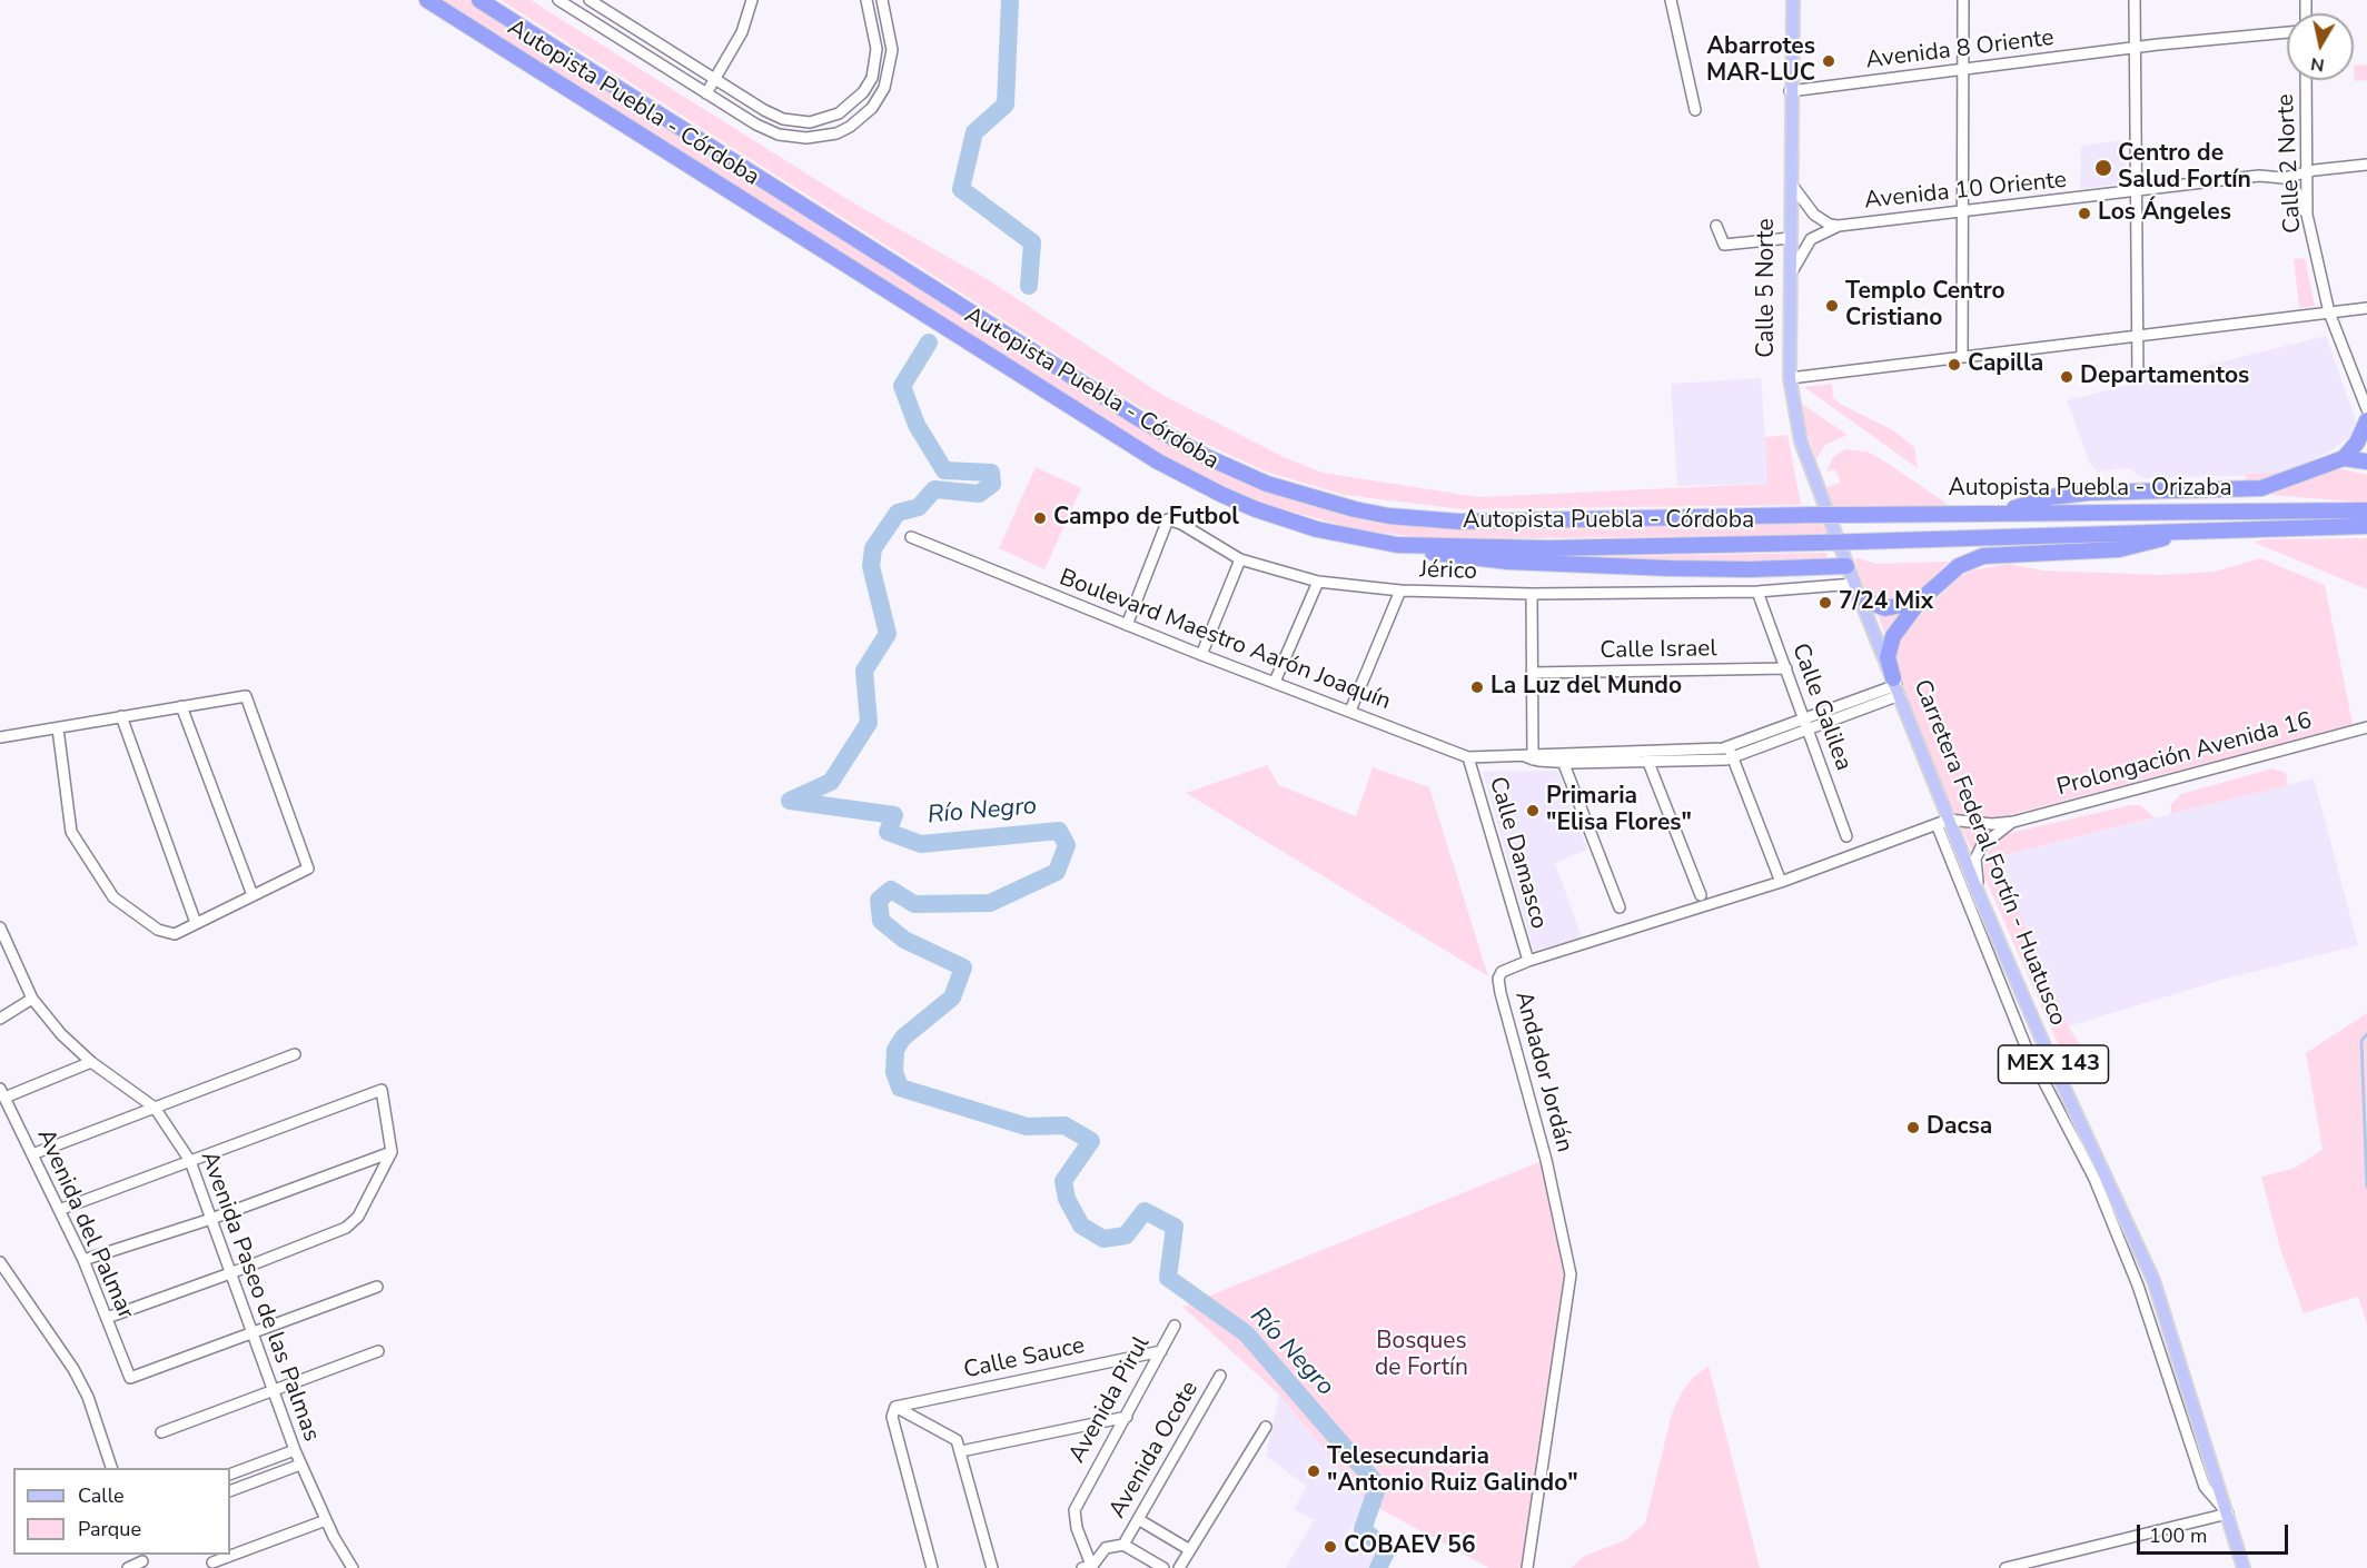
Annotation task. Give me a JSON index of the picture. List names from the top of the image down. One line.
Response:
{"streets":{"highway":["Autopista Puebla - Córdoba","Autopista Puebla - Orizaba"],"main road":["Calle 5 Norte","Carretera Federal Fortín - Huatusco","MEX 143"],"street":["Avenida 8 Oriente","Calle 2 Norte","Avenida 10 Oriente","Jérico","Boulevard Maestro Aarón Joaquín","Calle Israel","Calle Galilea","Prolongación Avenida 16","Calle Damasco","Andador Jordán","Avenida del Palmar","Avenida Paseo de las Palmas","Calle Sauce","Avenida Pirul","Avenida Ocote"]},"crossings":[["Avenida 8 Oriente","Calle 5 Norte"],["Autopista Puebla - Córdoba","Autopista Puebla - Orizaba"],["Calle 2 Norte","Avenida 10 Oriente"],["Calle 5 Norte","Carretera Federal Fortín - Huatusco"],["Jérico","Boulevard Maestro Aarón Joaquín"],["Jérico","Calle Galilea"],["Jérico","Carretera Federal Fortín - Huatusco"],["Boulevard Maestro Aarón Joaquín","Calle Galilea"],["Boulevard Maestro Aarón Joaquín","Calle Damasco"],["Boulevard Maestro Aarón Joaquín","Carretera Federal Fortín - Huatusco"],["Calle Israel","Calle Galilea"],["Calle Damasco","Andador Jordán"],["Carretera Federal Fortín - Huatusco","Andador Jordán"],["Avenida del Palmar","Avenida Paseo de las Palmas"],["Calle Sauce","Avenida Pirul"]],"water":["Río Negro"],"parks":["Bosques de Fortín"],"places":["Abarrotes MAR-LUC","Centro de Salud Fortín","Los Ángeles","Templo Centro Cristiano","Capilla","Departamentos","Campo de Futbol","7/24 Mix","La Luz del Mundo","Primaria \"Elisa Flores\"","Dacsa","Telesecundaria \"Antonio Ruiz Galindo\"","COBAEV 56"],"legend":["Calle","Parque"],"scale_bar":"100 m","north":"bottom"}
